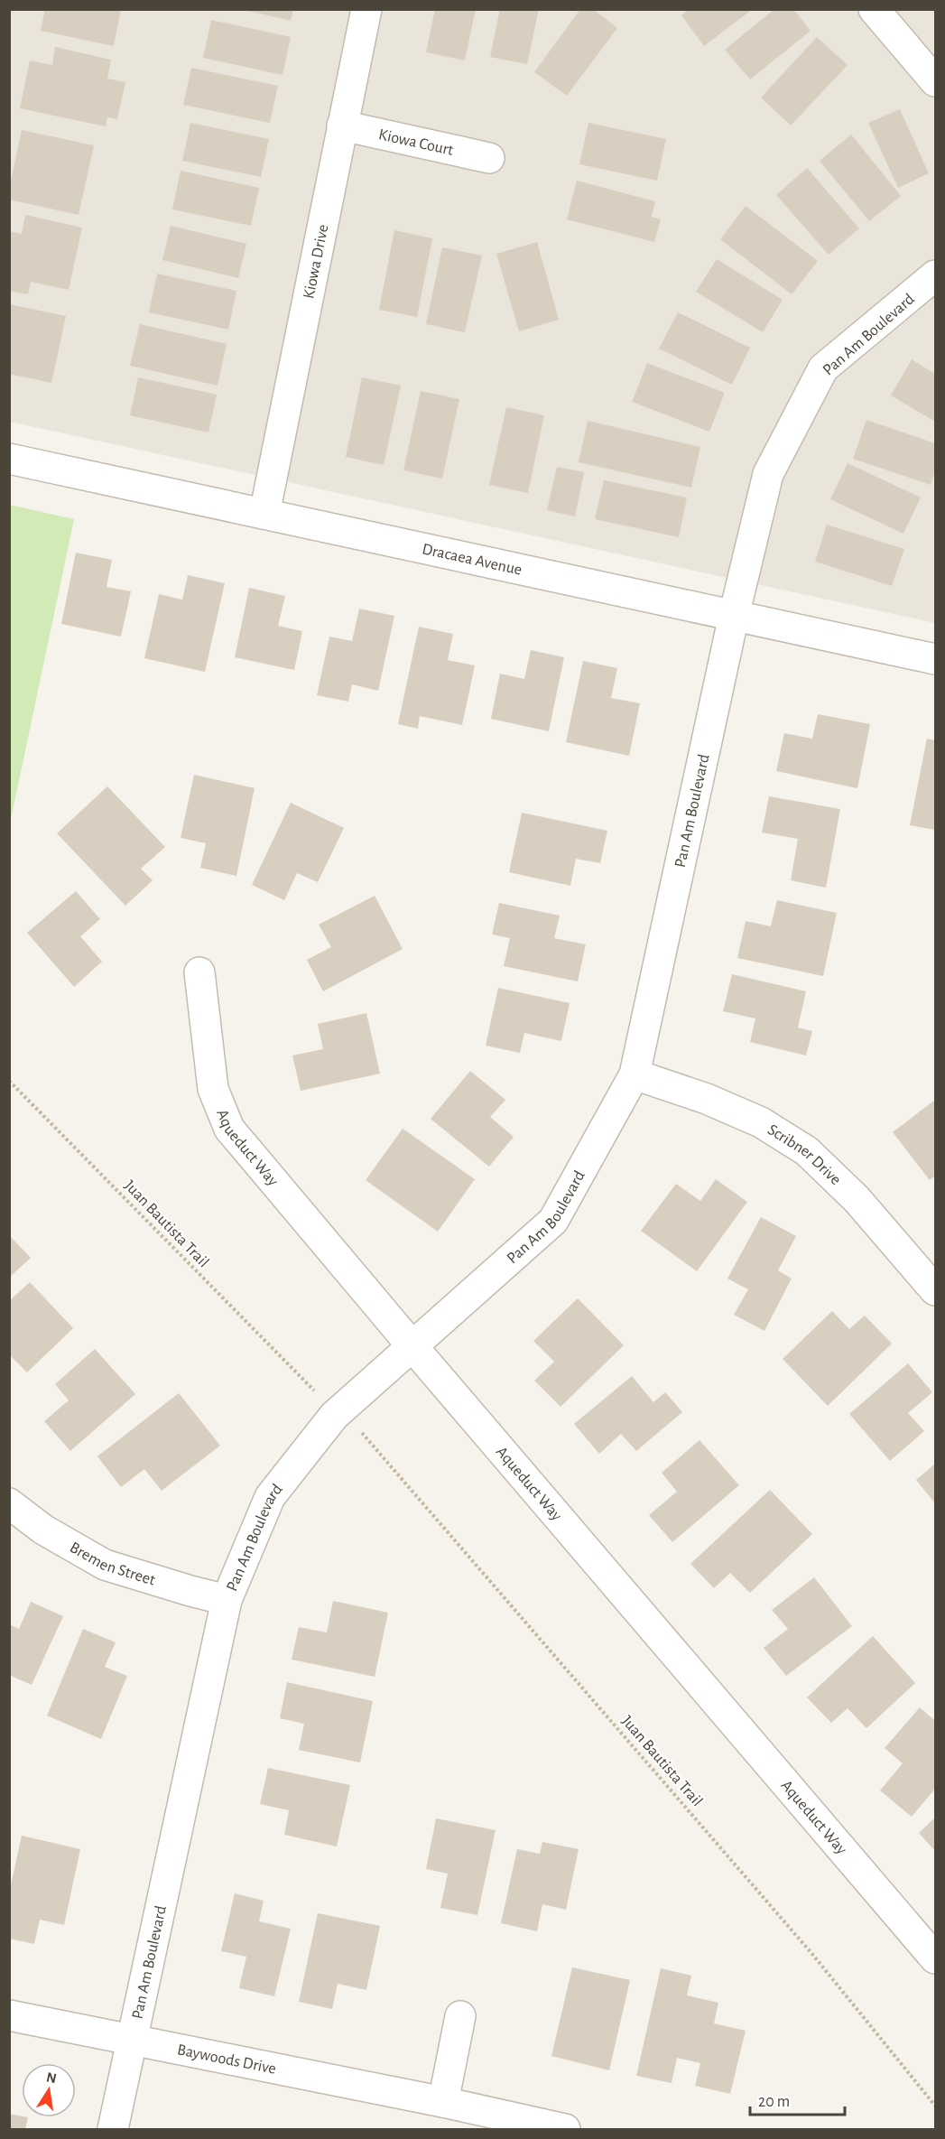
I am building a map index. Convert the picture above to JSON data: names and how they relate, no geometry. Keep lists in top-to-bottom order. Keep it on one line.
{"streets":{"street":["Kiowa Court","Kiowa Drive","Pan Am Boulevard","Dracaea Avenue","Aqueduct Way","Scribner Drive","Bremen Street","Baywoods Drive"],"path":["Juan Bautista Trail"]},"crossings":[["Kiowa Court","Kiowa Drive"],["Kiowa Drive","Dracaea Avenue"],["Pan Am Boulevard","Dracaea Avenue"],["Pan Am Boulevard","Aqueduct Way"],["Pan Am Boulevard","Scribner Drive"],["Pan Am Boulevard","Bremen Street"],["Pan Am Boulevard","Baywoods Drive"]],"scale_bar":"20 m","north":"top"}
